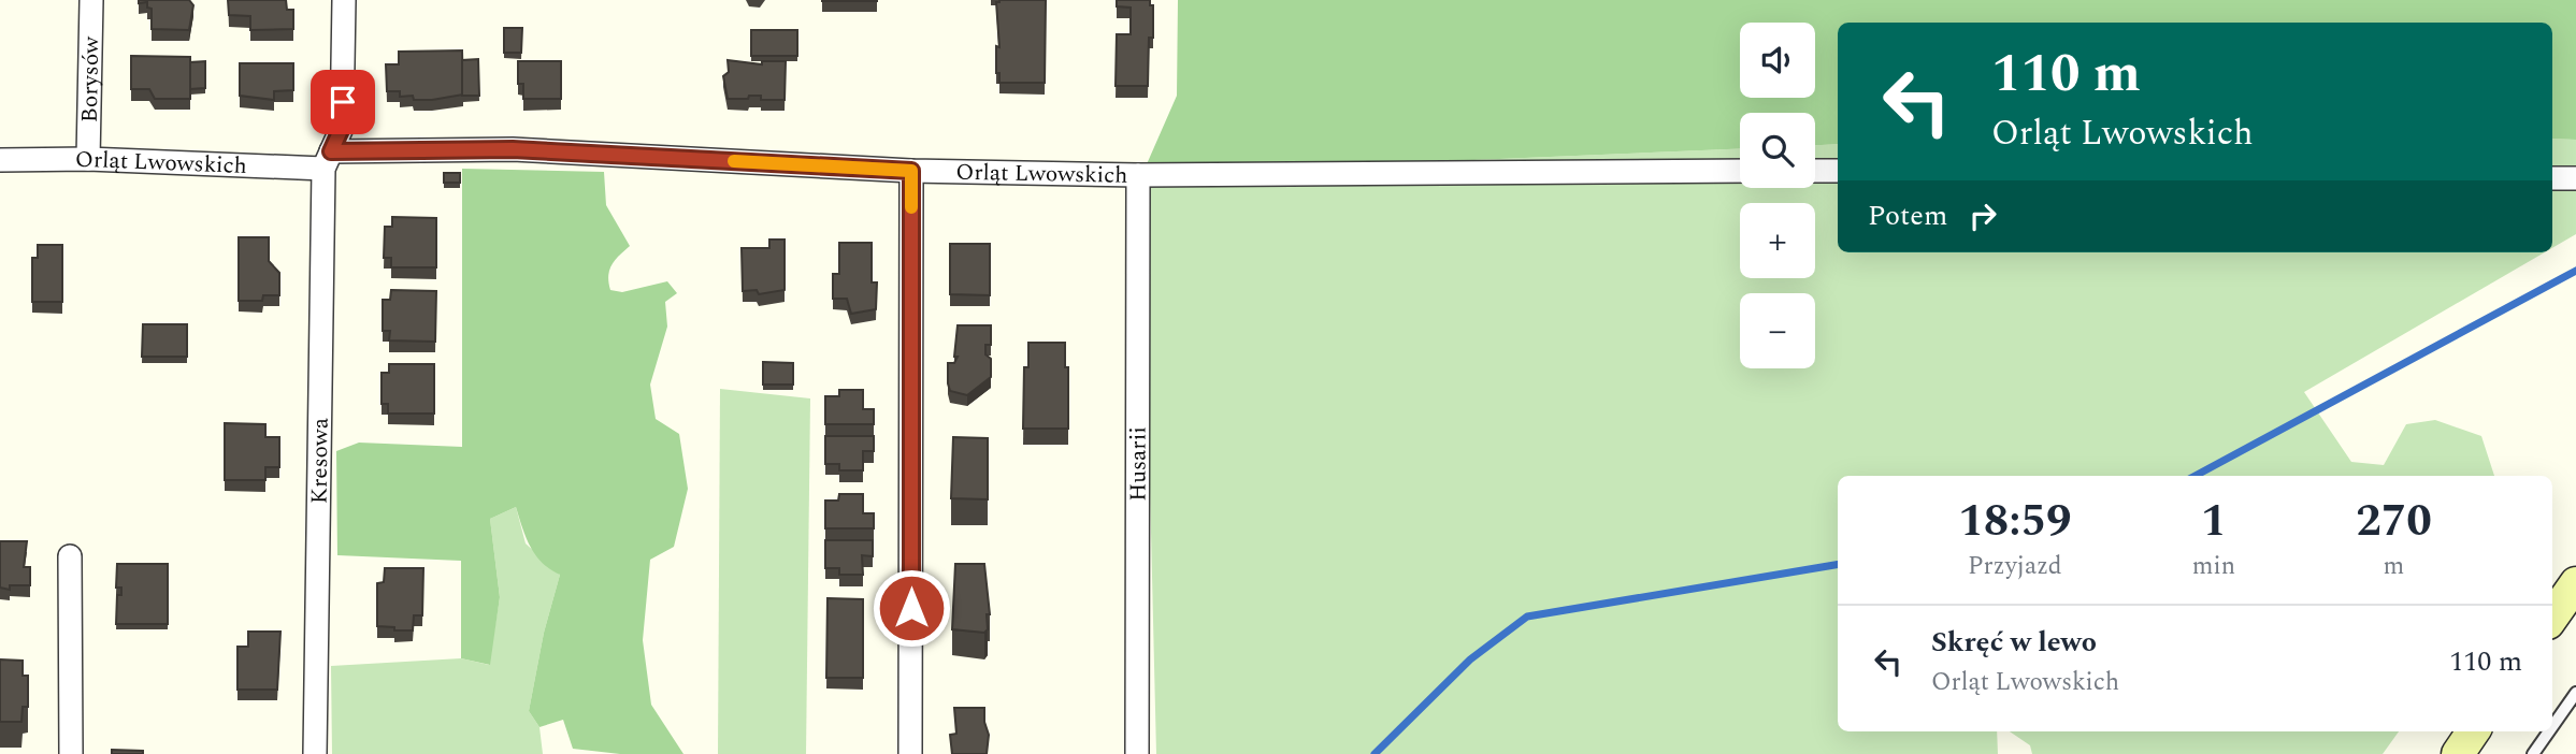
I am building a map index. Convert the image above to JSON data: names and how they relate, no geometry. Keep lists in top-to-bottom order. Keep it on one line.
{"streets":{"street":["Borysów","Orląt Lwowskich","Kresowa","Husarii"]},"crossings":[["Borysów","Orląt Lwowskich"],["Orląt Lwowskich","Kresowa"],["Orląt Lwowskich","Husarii"]],"page":{"map_buttons":["+","−"],"turn":["110 m","Orląt Lwowskich"],"then":"Potem","eta":["18:59","Przyjazd","1","min","270","m"],"list":[{"name":"Skręć w lewo","note":"Orląt Lwowskich","value":"110 m"}]}}
